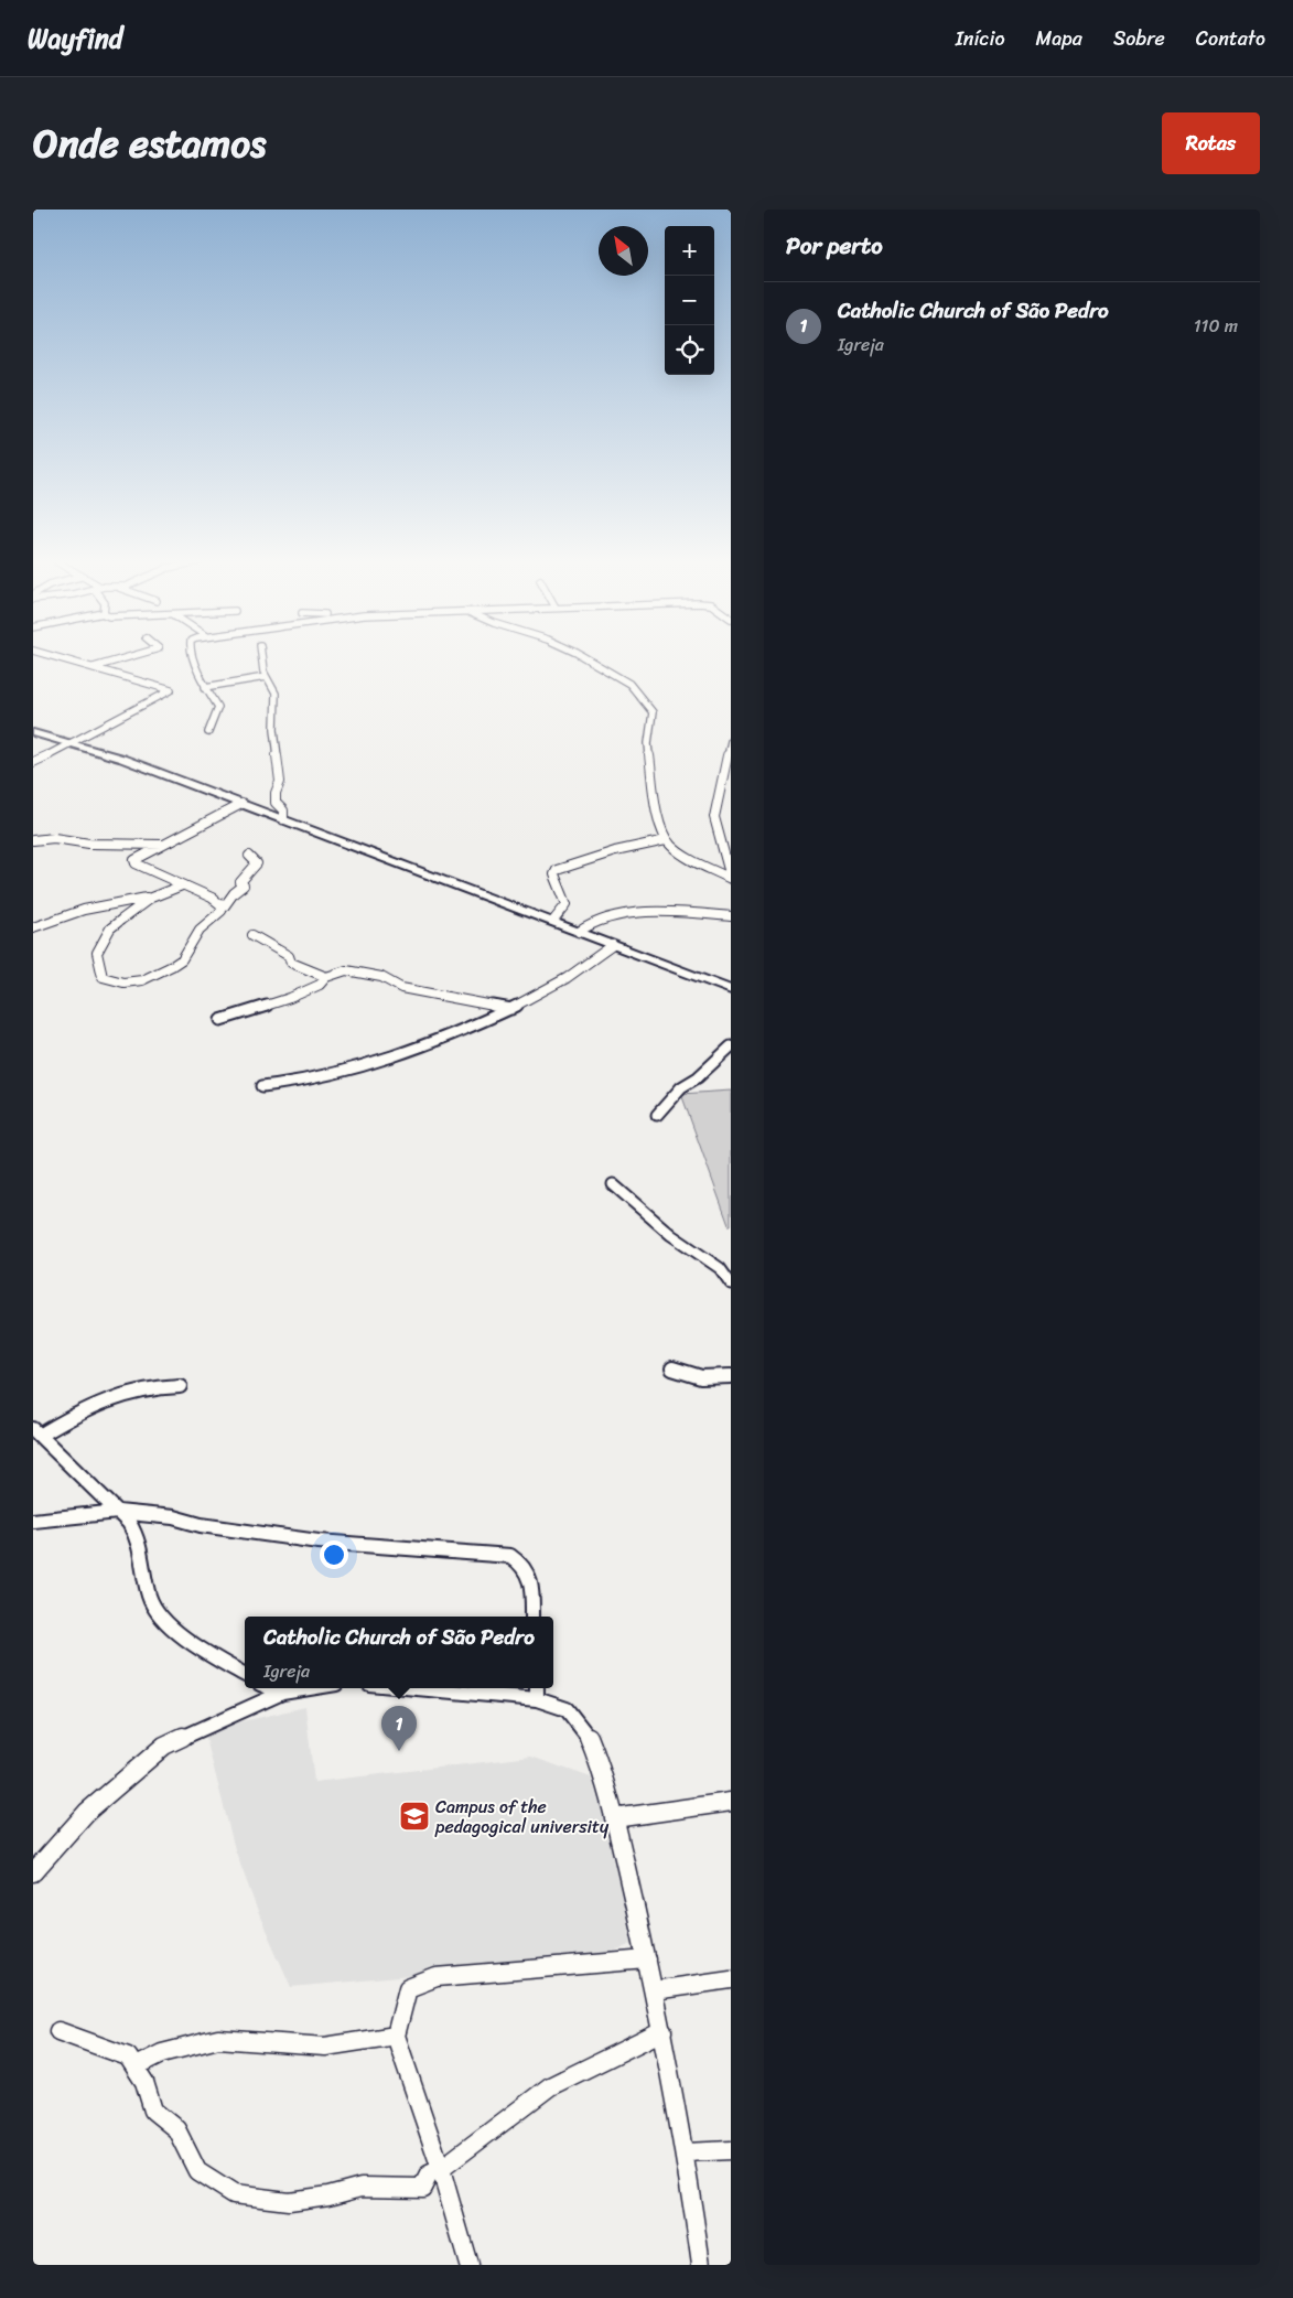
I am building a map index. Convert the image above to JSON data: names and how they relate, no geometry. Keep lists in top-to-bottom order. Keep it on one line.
{"places":{"school or university":["Campus of the pedagogical university"]},"north":"top left","page":{"header":"Wayfind","nav":["Início","Mapa","Sobre","Contato"],"title":"Onde estamos","buttons":"Rotas","heading":"Por perto","map_buttons":["+","−"],"list":[{"mark":"1","name":"Catholic Church of São Pedro","note":"Igreja","value":"110 m"}],"popup":["Catholic Church of São Pedro","Igreja"],"pins":"1"}}
